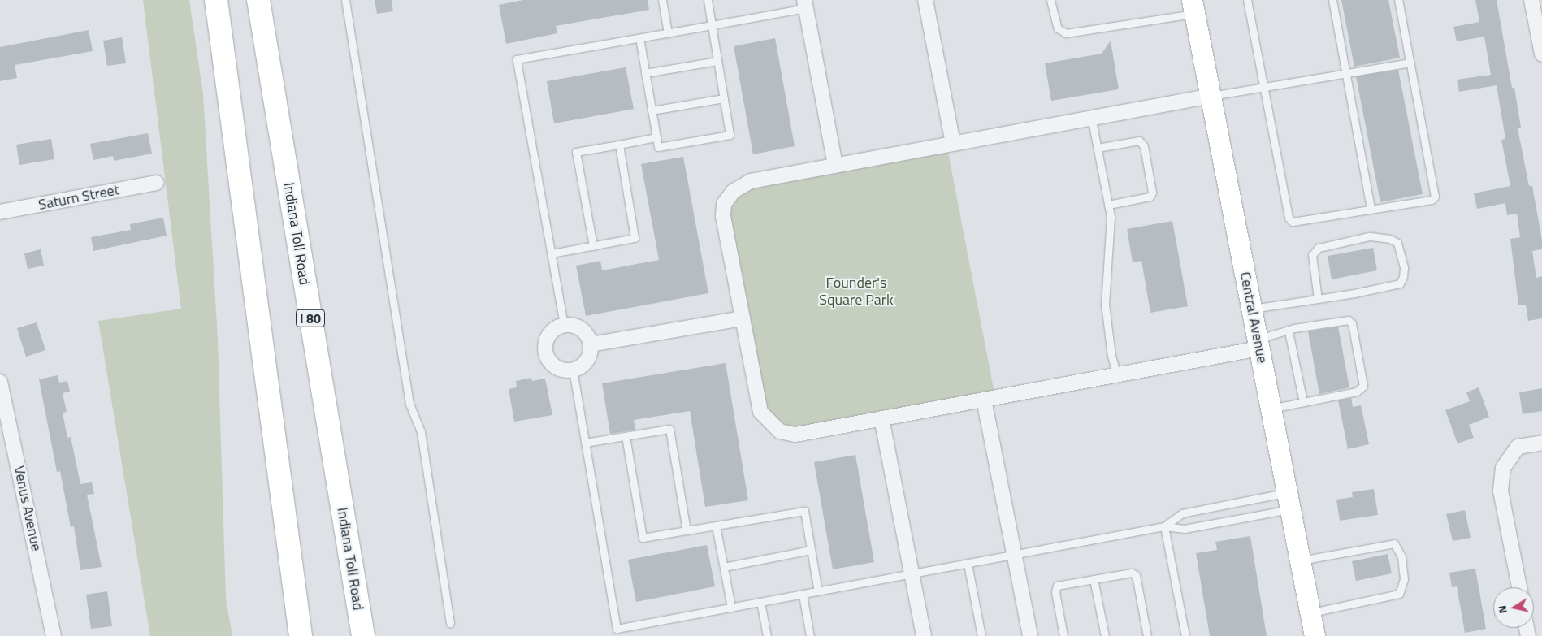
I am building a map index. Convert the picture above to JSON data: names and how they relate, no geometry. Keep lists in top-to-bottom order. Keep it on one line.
{"streets":{"highway":["Indiana Toll Road","I 80"],"main road":["Central Avenue"],"street":["Saturn Street","Venus Avenue"]},"parks":["Founder's Square Park"],"north":"left"}
